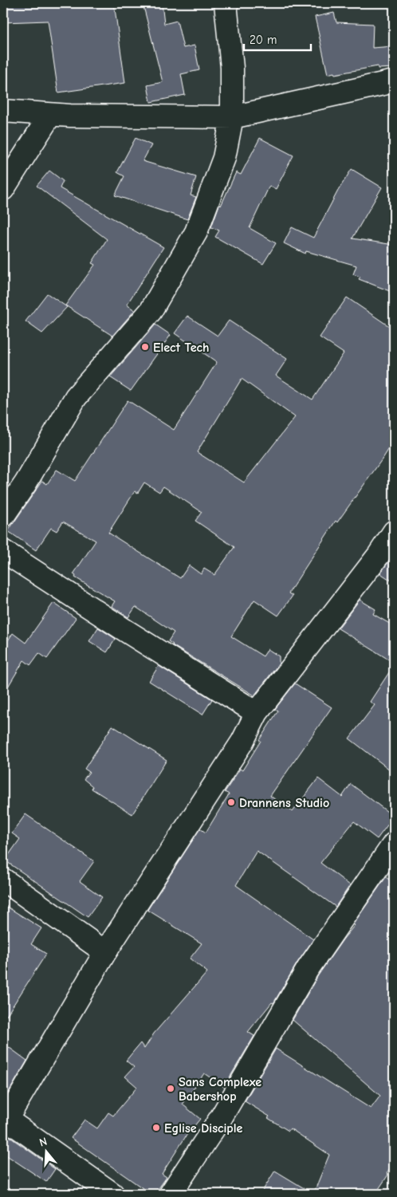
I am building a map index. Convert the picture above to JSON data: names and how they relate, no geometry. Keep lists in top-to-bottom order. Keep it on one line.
{"places":["Elect Tech","Drannens Studio","Sans Complexe Babershop","Eglise Disciple"],"scale_bar":"20 m","north":"top"}
